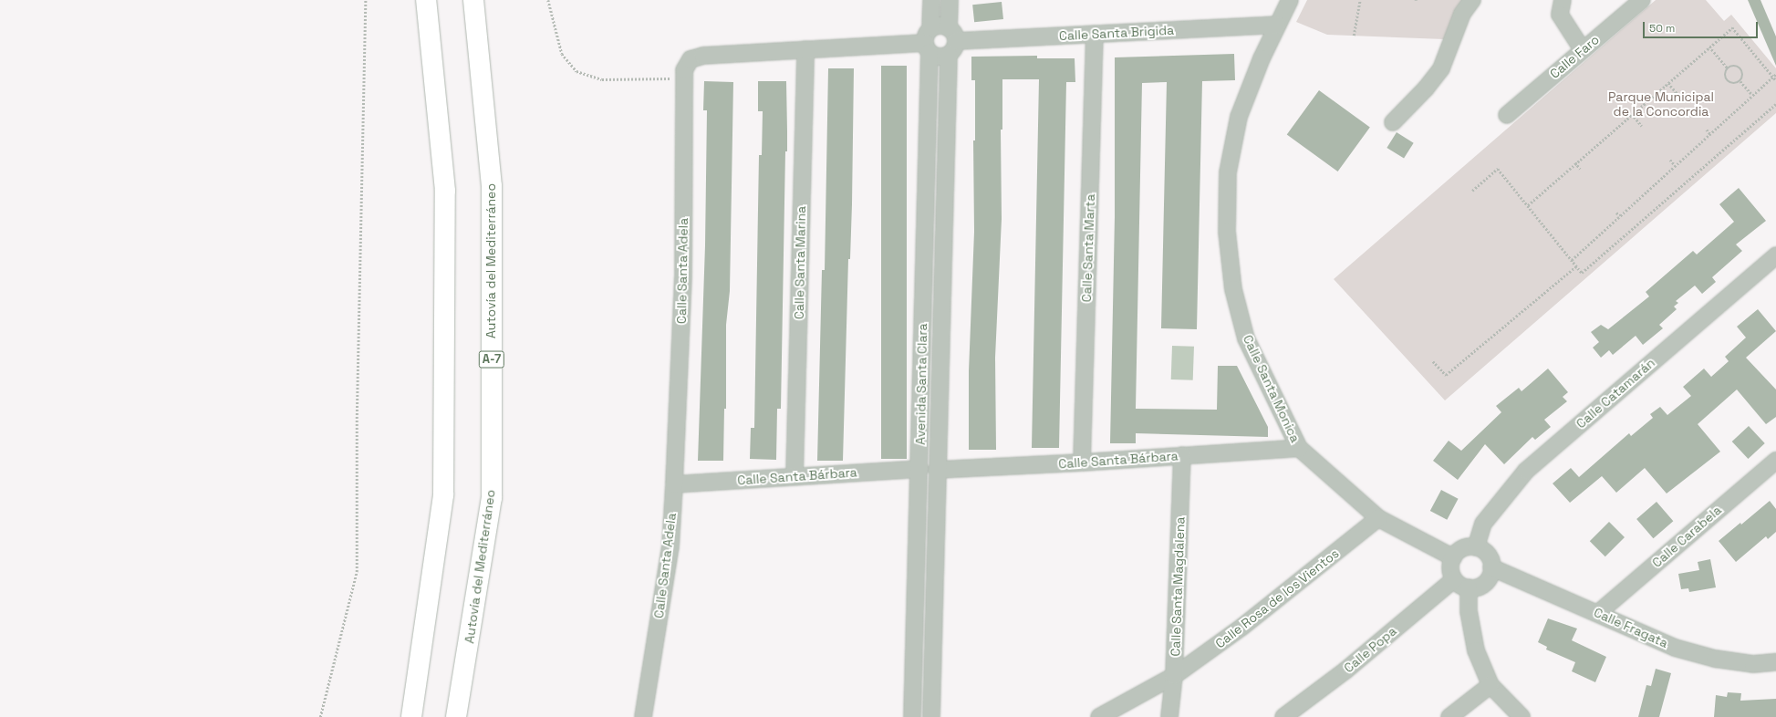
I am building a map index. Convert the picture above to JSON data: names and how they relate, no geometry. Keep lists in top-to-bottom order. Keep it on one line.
{"streets":{"highway":["Autovía del Mediterráneo","A-7"],"street":["Calle Santa Brigida","Calle Faro","Calle Santa Marta","Calle Santa Marina","Calle Santa Adela","Avenida Santa Clara","Calle Santa Monica","Calle Catamarán","Calle Santa Bárbara","Calle Carabela","Calle Santa Magdalena","Calle Rosa de los Vientos","Calle Fragata","Calle Popa"]},"crossings":[["Calle Santa Brigida","Calle Santa Marta"],["Calle Santa Brigida","Avenida Santa Clara"],["Calle Santa Brigida","Calle Santa Monica"],["Calle Santa Marta","Calle Santa Bárbara"],["Calle Santa Marina","Calle Santa Adela"],["Calle Santa Marina","Calle Santa Bárbara"],["Calle Santa Adela","Avenida Santa Clara"],["Calle Santa Adela","Calle Santa Bárbara"],["Avenida Santa Clara","Calle Santa Bárbara"],["Calle Santa Monica","Calle Catamarán"],["Calle Santa Monica","Calle Santa Bárbara"],["Calle Santa Monica","Calle Rosa de los Vientos"],["Calle Santa Monica","Calle Fragata"],["Calle Santa Monica","Calle Popa"],["Calle Catamarán","Calle Fragata"],["Calle Catamarán","Calle Popa"],["Calle Santa Bárbara","Calle Santa Magdalena"],["Calle Carabela","Calle Fragata"],["Calle Santa Magdalena","Calle Rosa de los Vientos"],["Calle Fragata","Calle Popa"]],"parks":["Parque Municipal de la Concordia"],"scale_bar":"50 m"}
